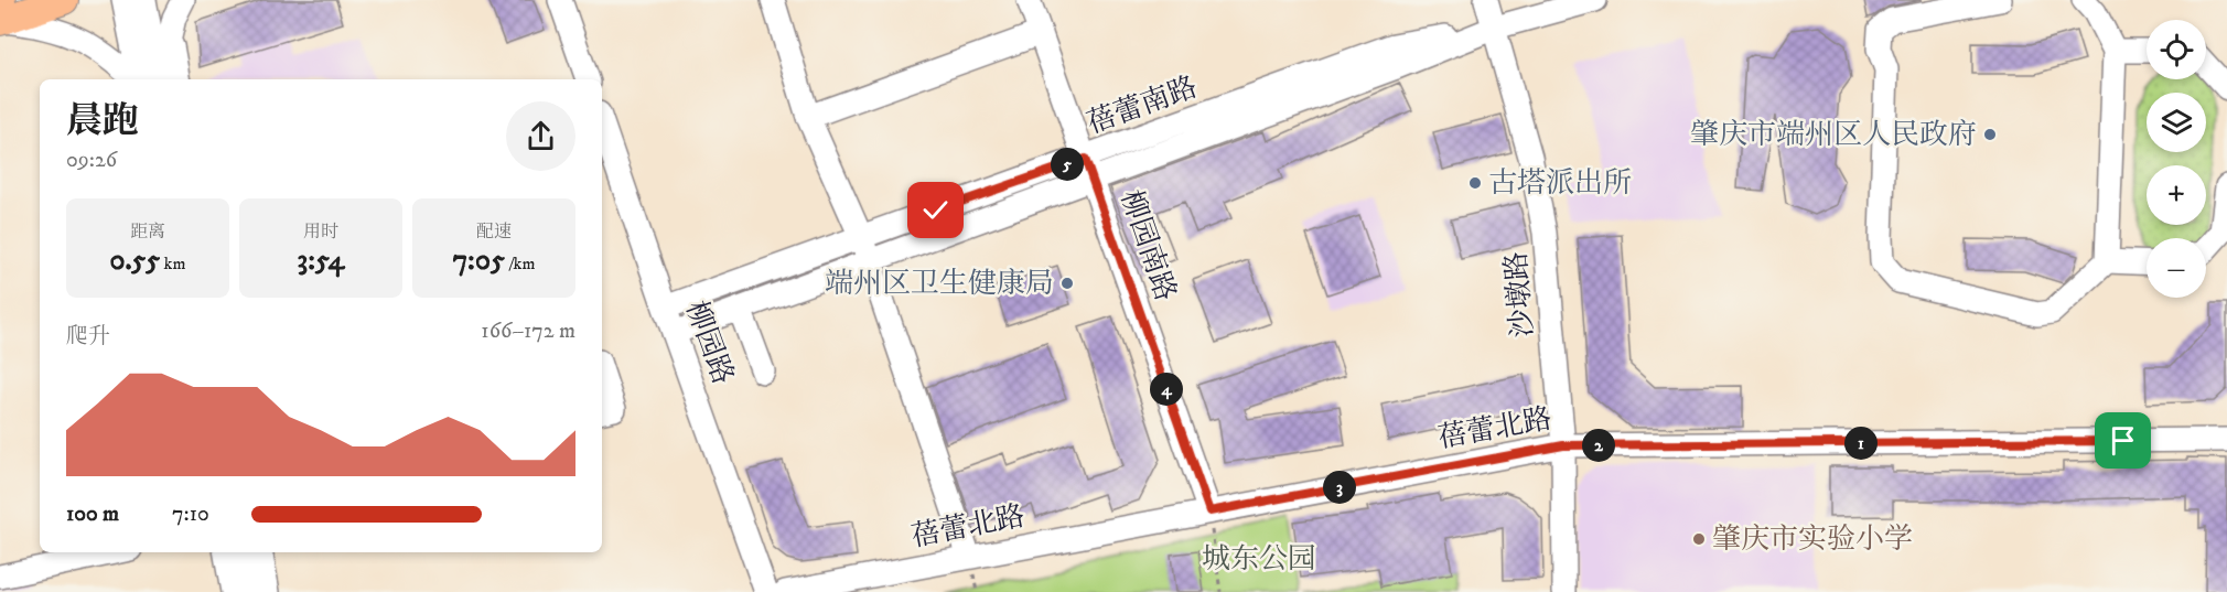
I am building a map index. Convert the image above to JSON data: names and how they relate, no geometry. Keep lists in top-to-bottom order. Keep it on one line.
{"streets":{"street":["蓓蕾南路","柳园南路","沙墩路","柳园路","蓓蕾北路"]},"crossings":[["蓓蕾南路","柳园南路"],["蓓蕾南路","沙墩路"],["蓓蕾南路","柳园路"],["柳园南路","蓓蕾北路"],["沙墩路","蓓蕾北路"]],"parks":["城东公园"],"places":["肇庆市端州区人民政府","古塔派出所","端州区卫生健康局","肇庆市实验小学"],"page":{"map_buttons":["+","−"],"heading":["晨跑","09:26"],"pins":["5","4","1","2","3"],"stats":[["距离","0.55 km"],["用时","3:54"],["配速","7:05 /km"]],"chart":["爬升","166–172 m"],"list":[{"name":"100 m","note":"7:10"}]}}
